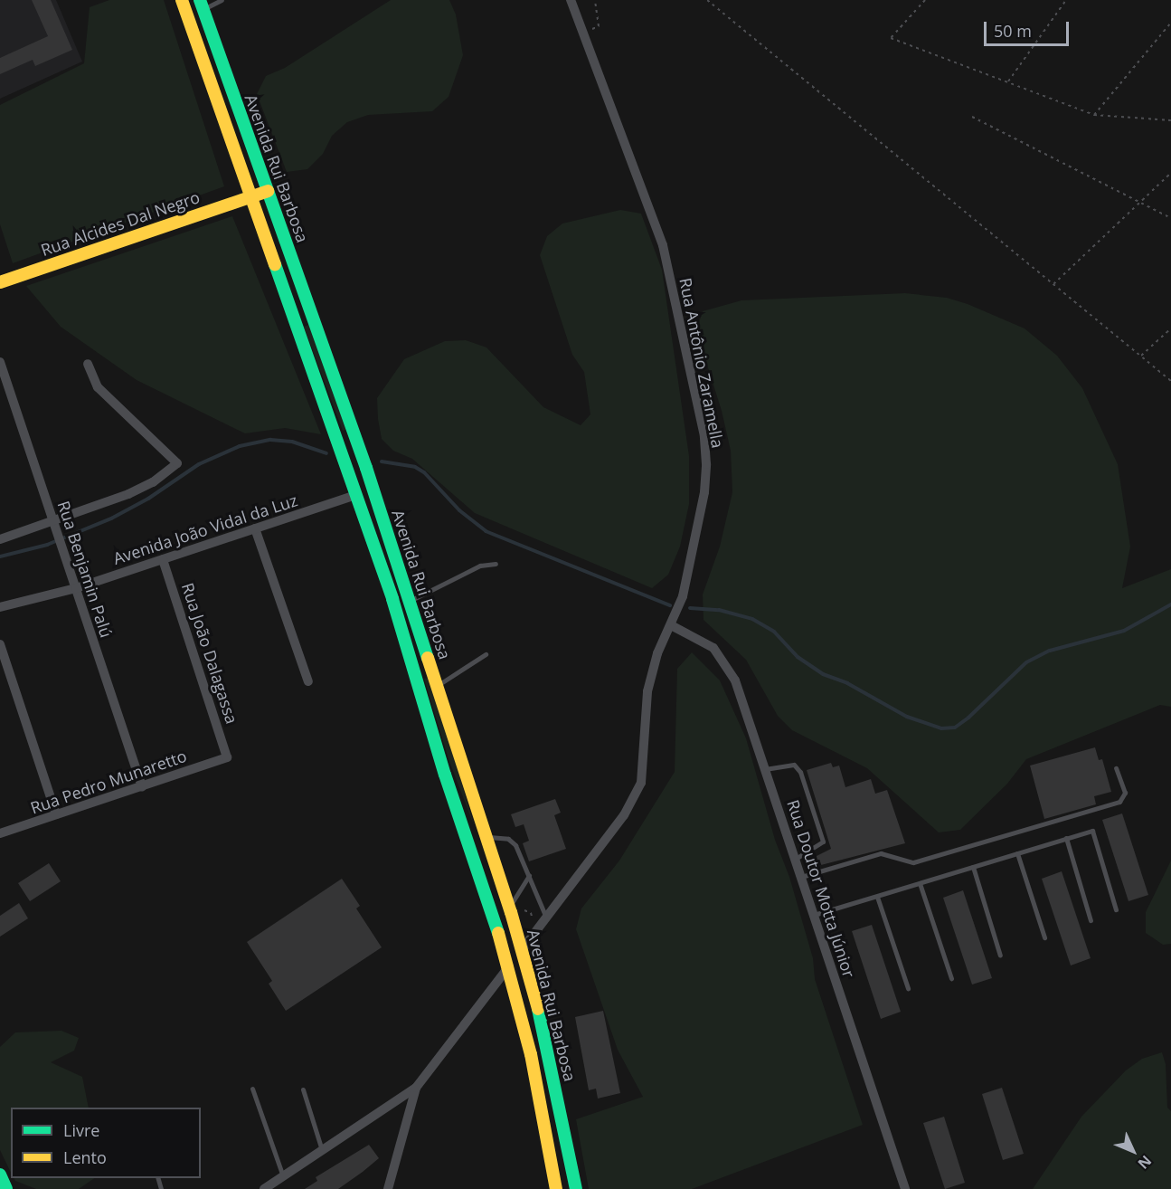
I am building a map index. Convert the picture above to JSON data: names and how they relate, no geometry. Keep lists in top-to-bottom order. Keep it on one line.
{"streets":{"main road":["Avenida Rui Barbosa","Rua Alcides Dal Negro"],"street":["Rua Antônio Zaramella","Avenida João Vidal da Luz","Rua Benjamin Palú","Rua João Dalagassa","Rua Pedro Munaretto","Rua Doutor Motta Júnior"]},"crossings":[["Avenida Rui Barbosa","Rua Alcides Dal Negro"],["Avenida Rui Barbosa","Rua Antônio Zaramella"],["Avenida Rui Barbosa","Avenida João Vidal da Luz"],["Rua Antônio Zaramella","Rua Doutor Motta Júnior"],["Avenida João Vidal da Luz","Rua Benjamin Palú"],["Avenida João Vidal da Luz","Rua João Dalagassa"],["Rua Benjamin Palú","Rua Pedro Munaretto"],["Rua João Dalagassa","Rua Pedro Munaretto"]],"legend":["Livre","Lento"],"scale_bar":"50 m","north":"bottom right"}
